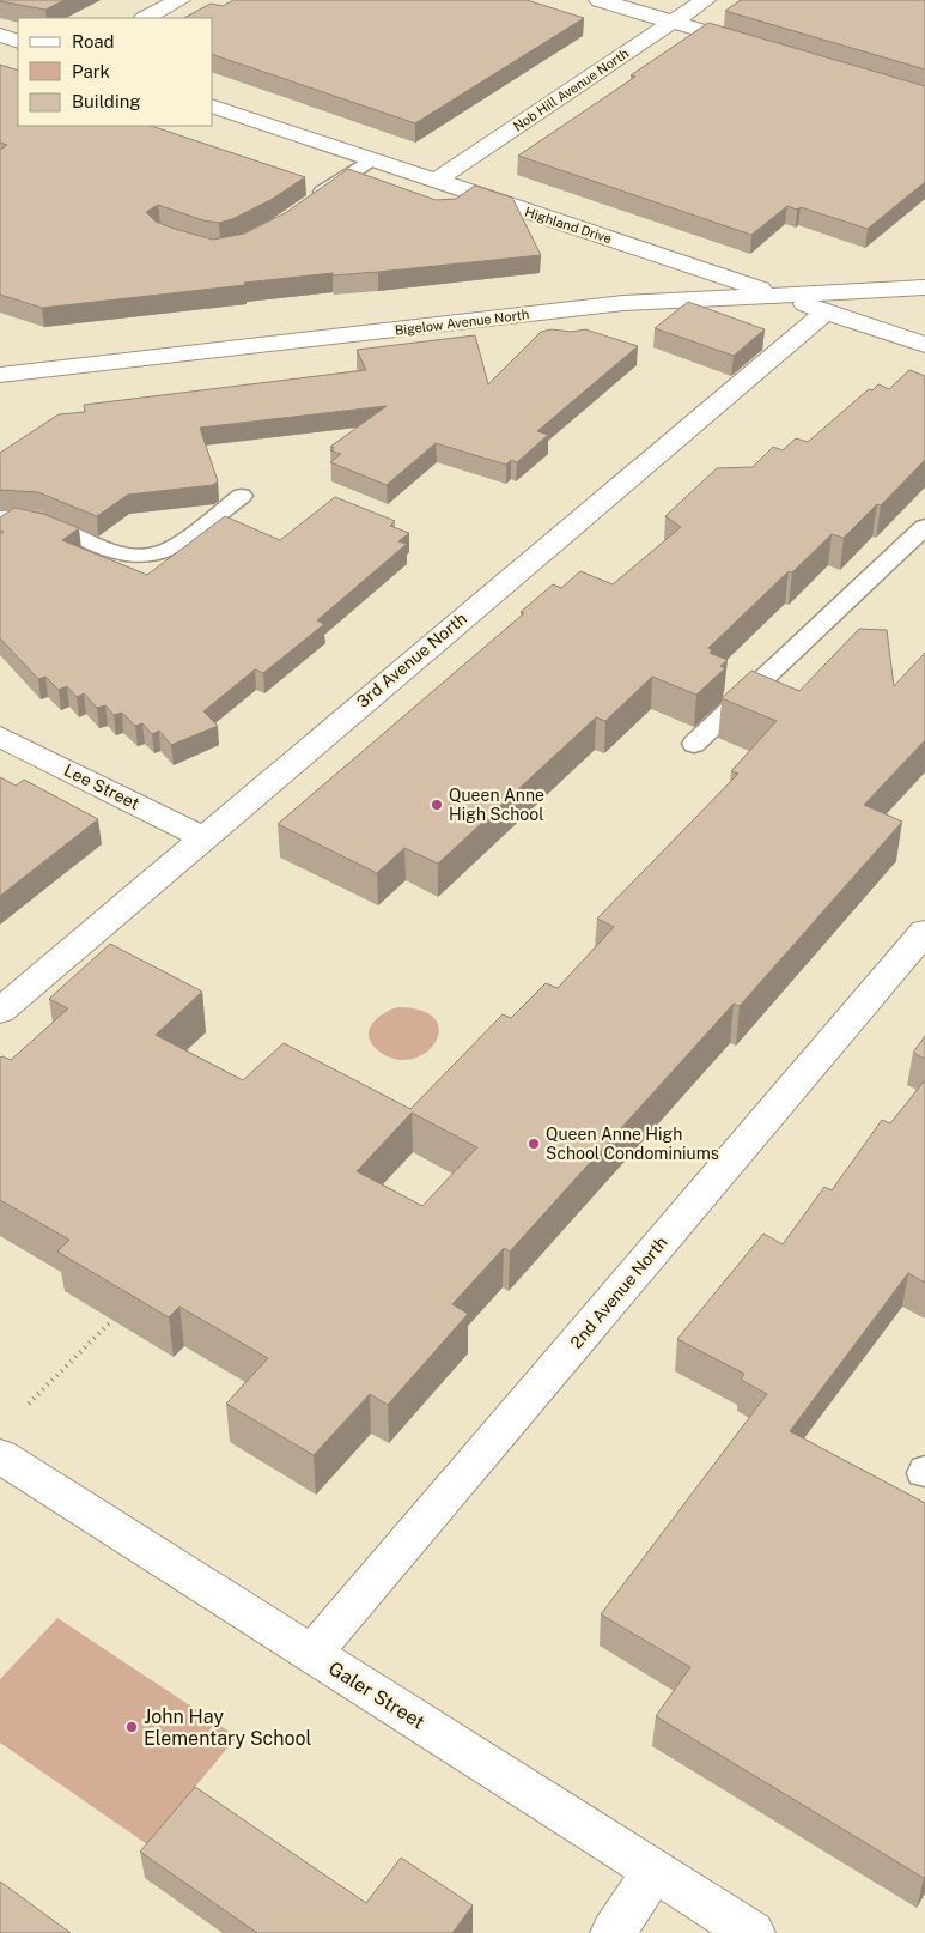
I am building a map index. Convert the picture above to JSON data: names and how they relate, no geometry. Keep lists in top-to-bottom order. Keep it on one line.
{"streets":{"street":["Nob Hill Avenue North","Highland Drive","Bigelow Avenue North","3rd Avenue North","Lee Street","2nd Avenue North","Galer Street"]},"crossings":[["Nob Hill Avenue North","Highland Drive"],["Highland Drive","Bigelow Avenue North"],["Highland Drive","3rd Avenue North"],["3rd Avenue North","Lee Street"],["2nd Avenue North","Galer Street"]],"places":["Queen Anne High School","Queen Anne High School Condominiums","John Hay Elementary School"],"legend":["Road","Park","Building"]}
